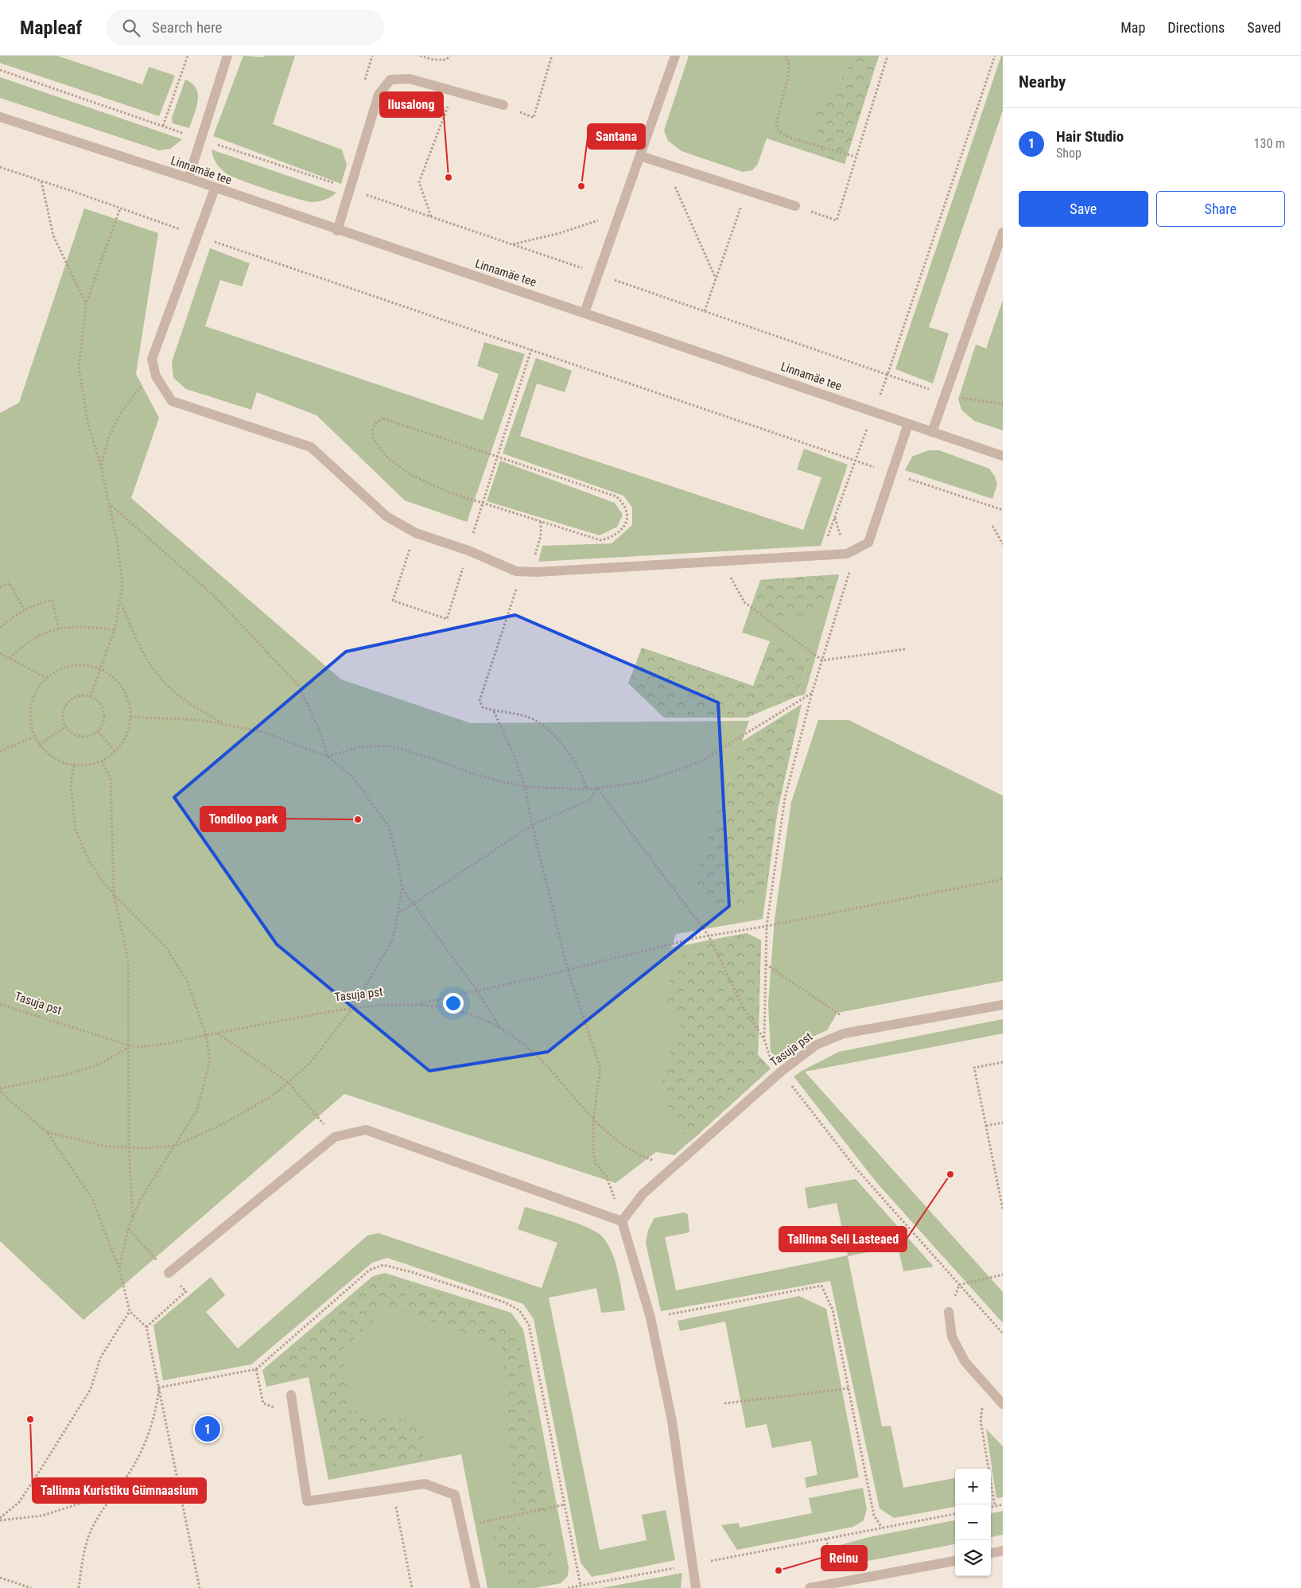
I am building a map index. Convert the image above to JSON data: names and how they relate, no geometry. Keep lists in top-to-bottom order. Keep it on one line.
{"streets":{"street":["Linnamäe tee","Tasuja pst"]},"places":["Ilusalong","Santana","Tondiloo park","Tallinna Seli Lasteaed","Tallinna Kuristiku Gümnaasium","Reinu"],"page":{"header":"Mapleaf","search":"Search here","nav":["Map","Directions","Saved"],"heading":"Nearby","list":[{"mark":"1","name":"Hair Studio","note":"Shop","value":"130 m"}],"buttons":["Save","Share"],"pins":"1","map_buttons":["+","−"]}}
